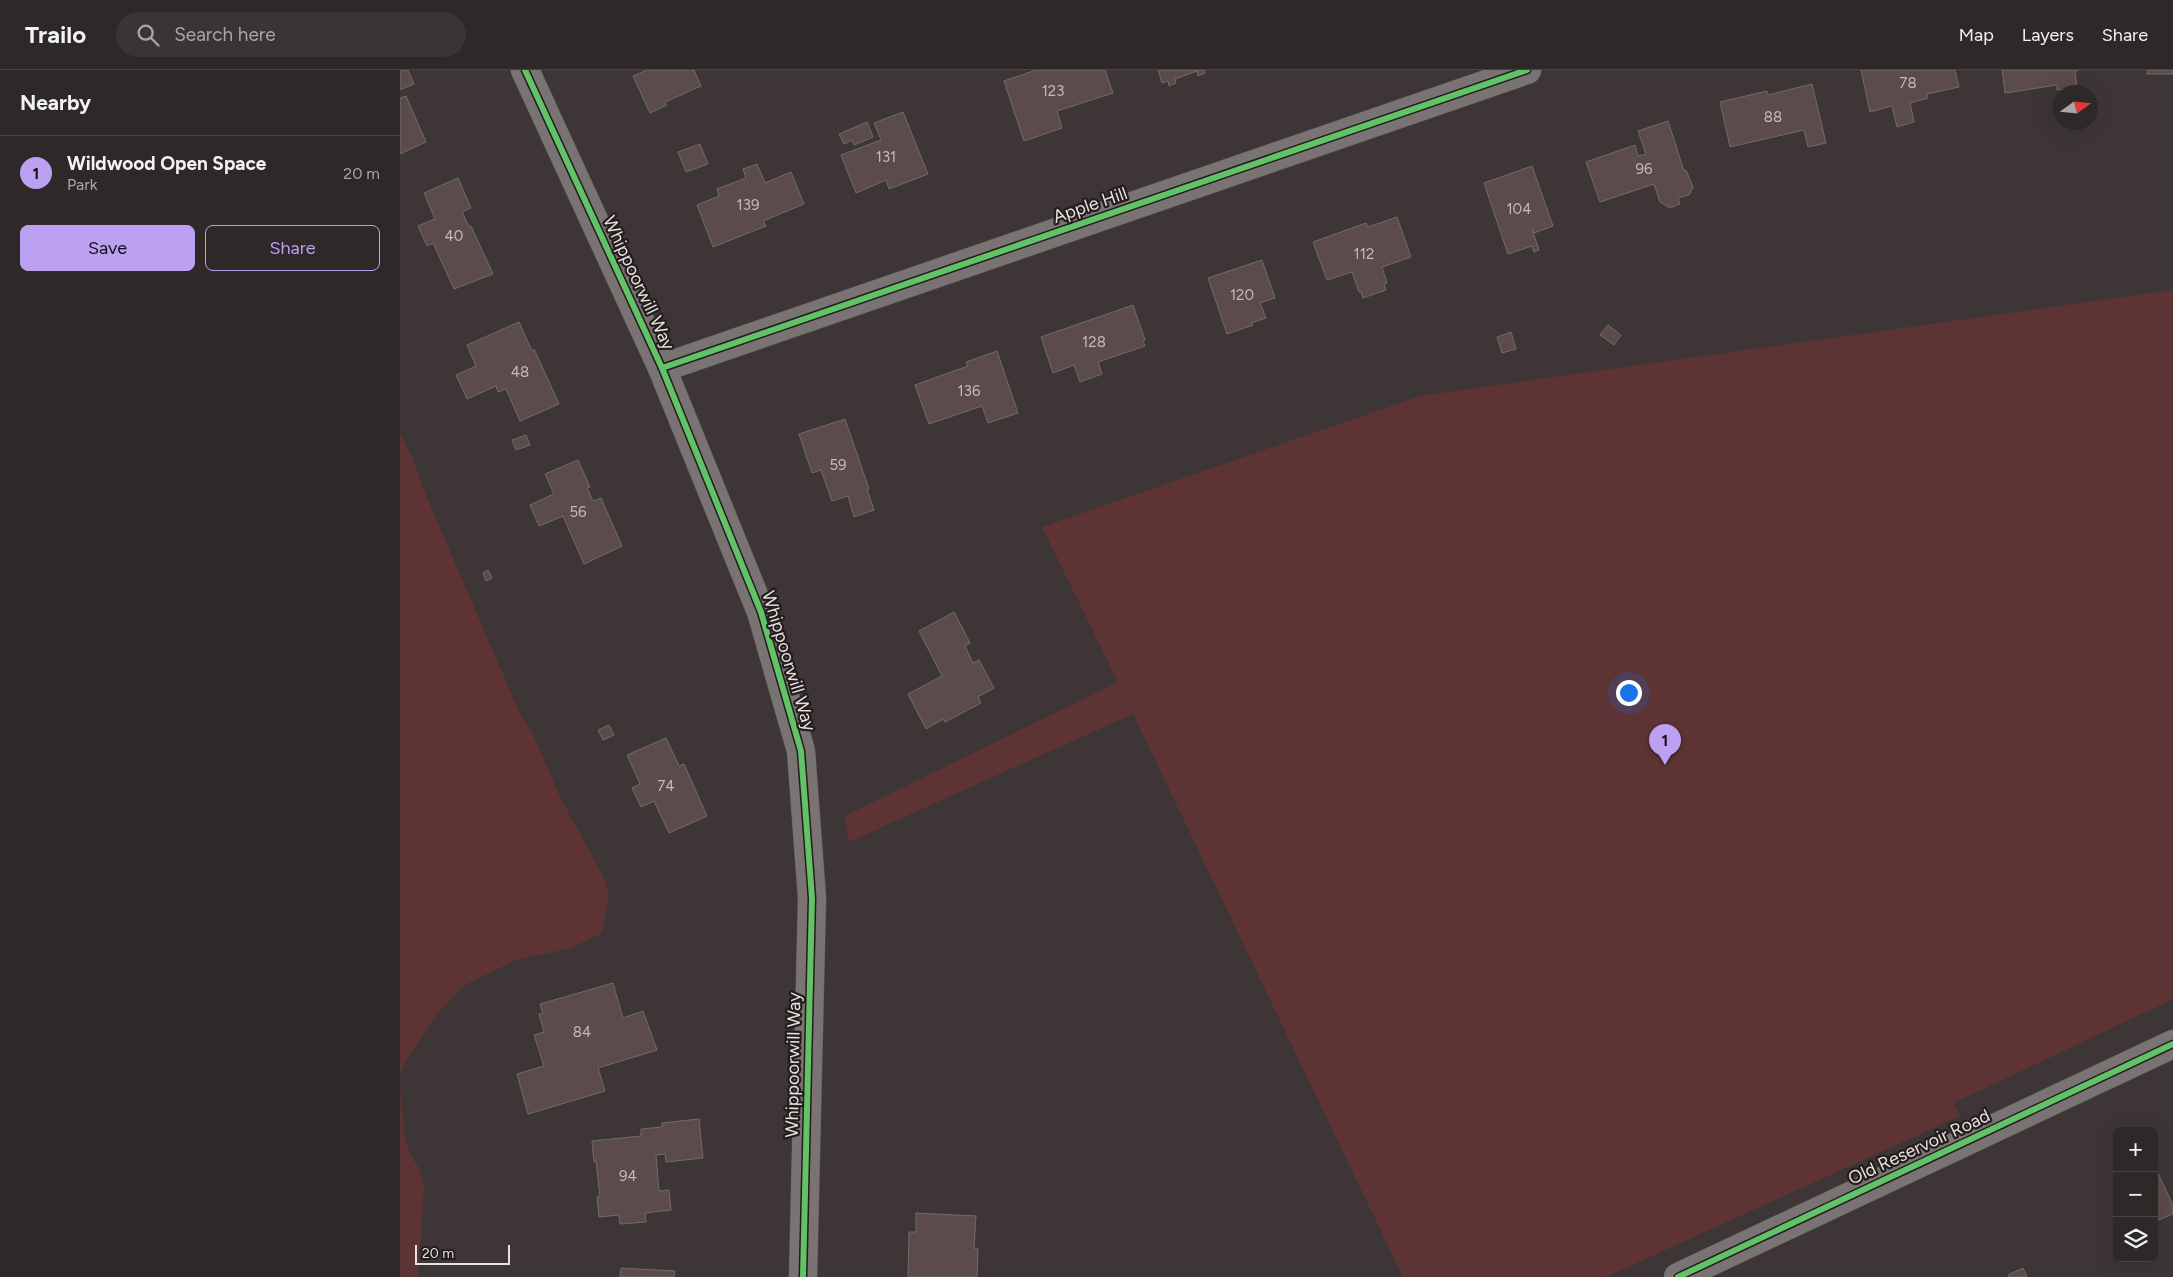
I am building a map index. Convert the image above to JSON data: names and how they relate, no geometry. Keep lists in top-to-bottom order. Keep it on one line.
{"streets":{"street":["Apple Hill","Whippoorwill Way","Old Reservoir Road"]},"crossings":[["Apple Hill","Whippoorwill Way"]],"house_numbers":["78","123","88","131","96","139","104","40","112","120","128","48","136","59","56","74","84","94"],"scale_bar":"20 m","north":"right","page":{"header":"Trailo","search":"Search here","nav":["Map","Layers","Share"],"heading":"Nearby","list":[{"mark":"1","name":"Wildwood Open Space","note":"Park","value":"20 m"}],"buttons":["Save","Share"],"pins":"1","map_buttons":["+","−"],"scale":"20 m"}}
